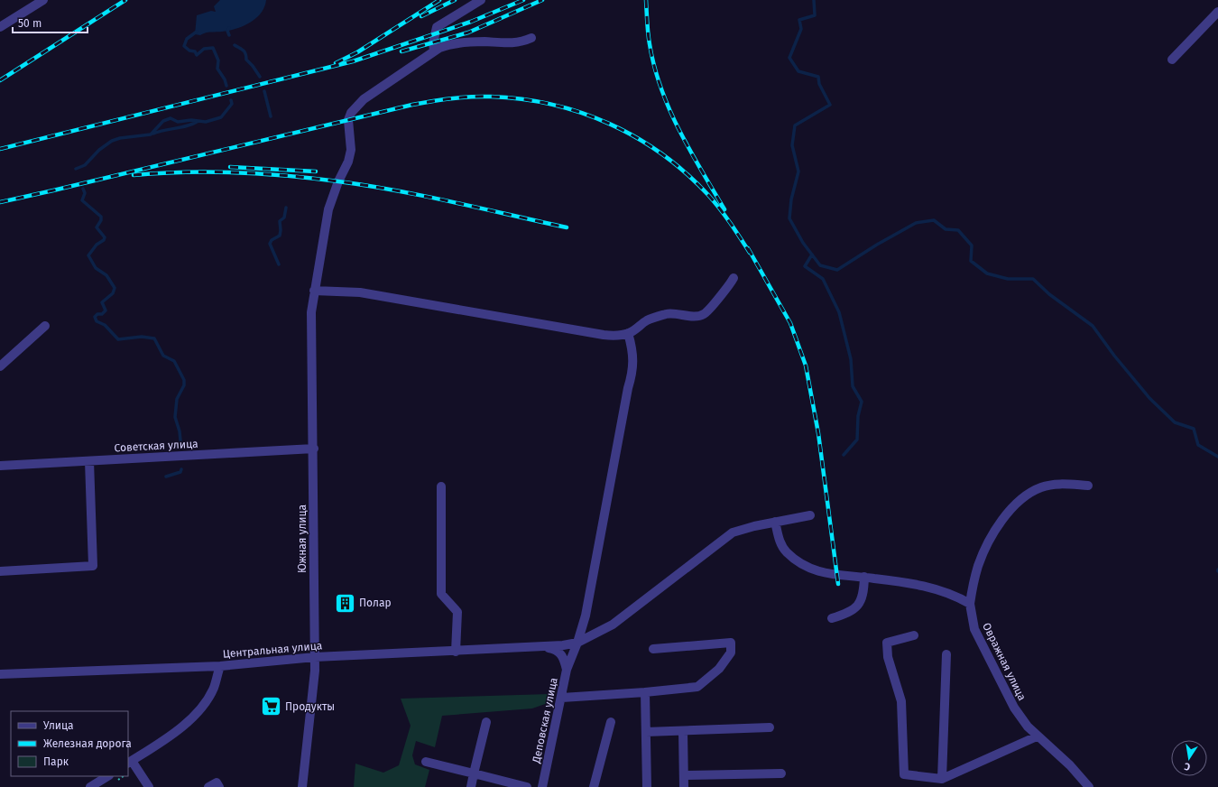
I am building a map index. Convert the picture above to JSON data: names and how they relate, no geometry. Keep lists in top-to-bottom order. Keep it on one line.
{"streets":{"street":["Советская улица","Южная улица","Центральная улица","Овражная улица","Деповская улица"]},"crossings":[["Советская улица","Южная улица"],["Южная улица","Центральная улица"],["Центральная улица","Деповская улица"]],"places":{"building":["Полар"],"supermarket":["Продукты"]},"legend":["Улица","Железная дорога","Парк"],"scale_bar":"50 m","north":"bottom"}
